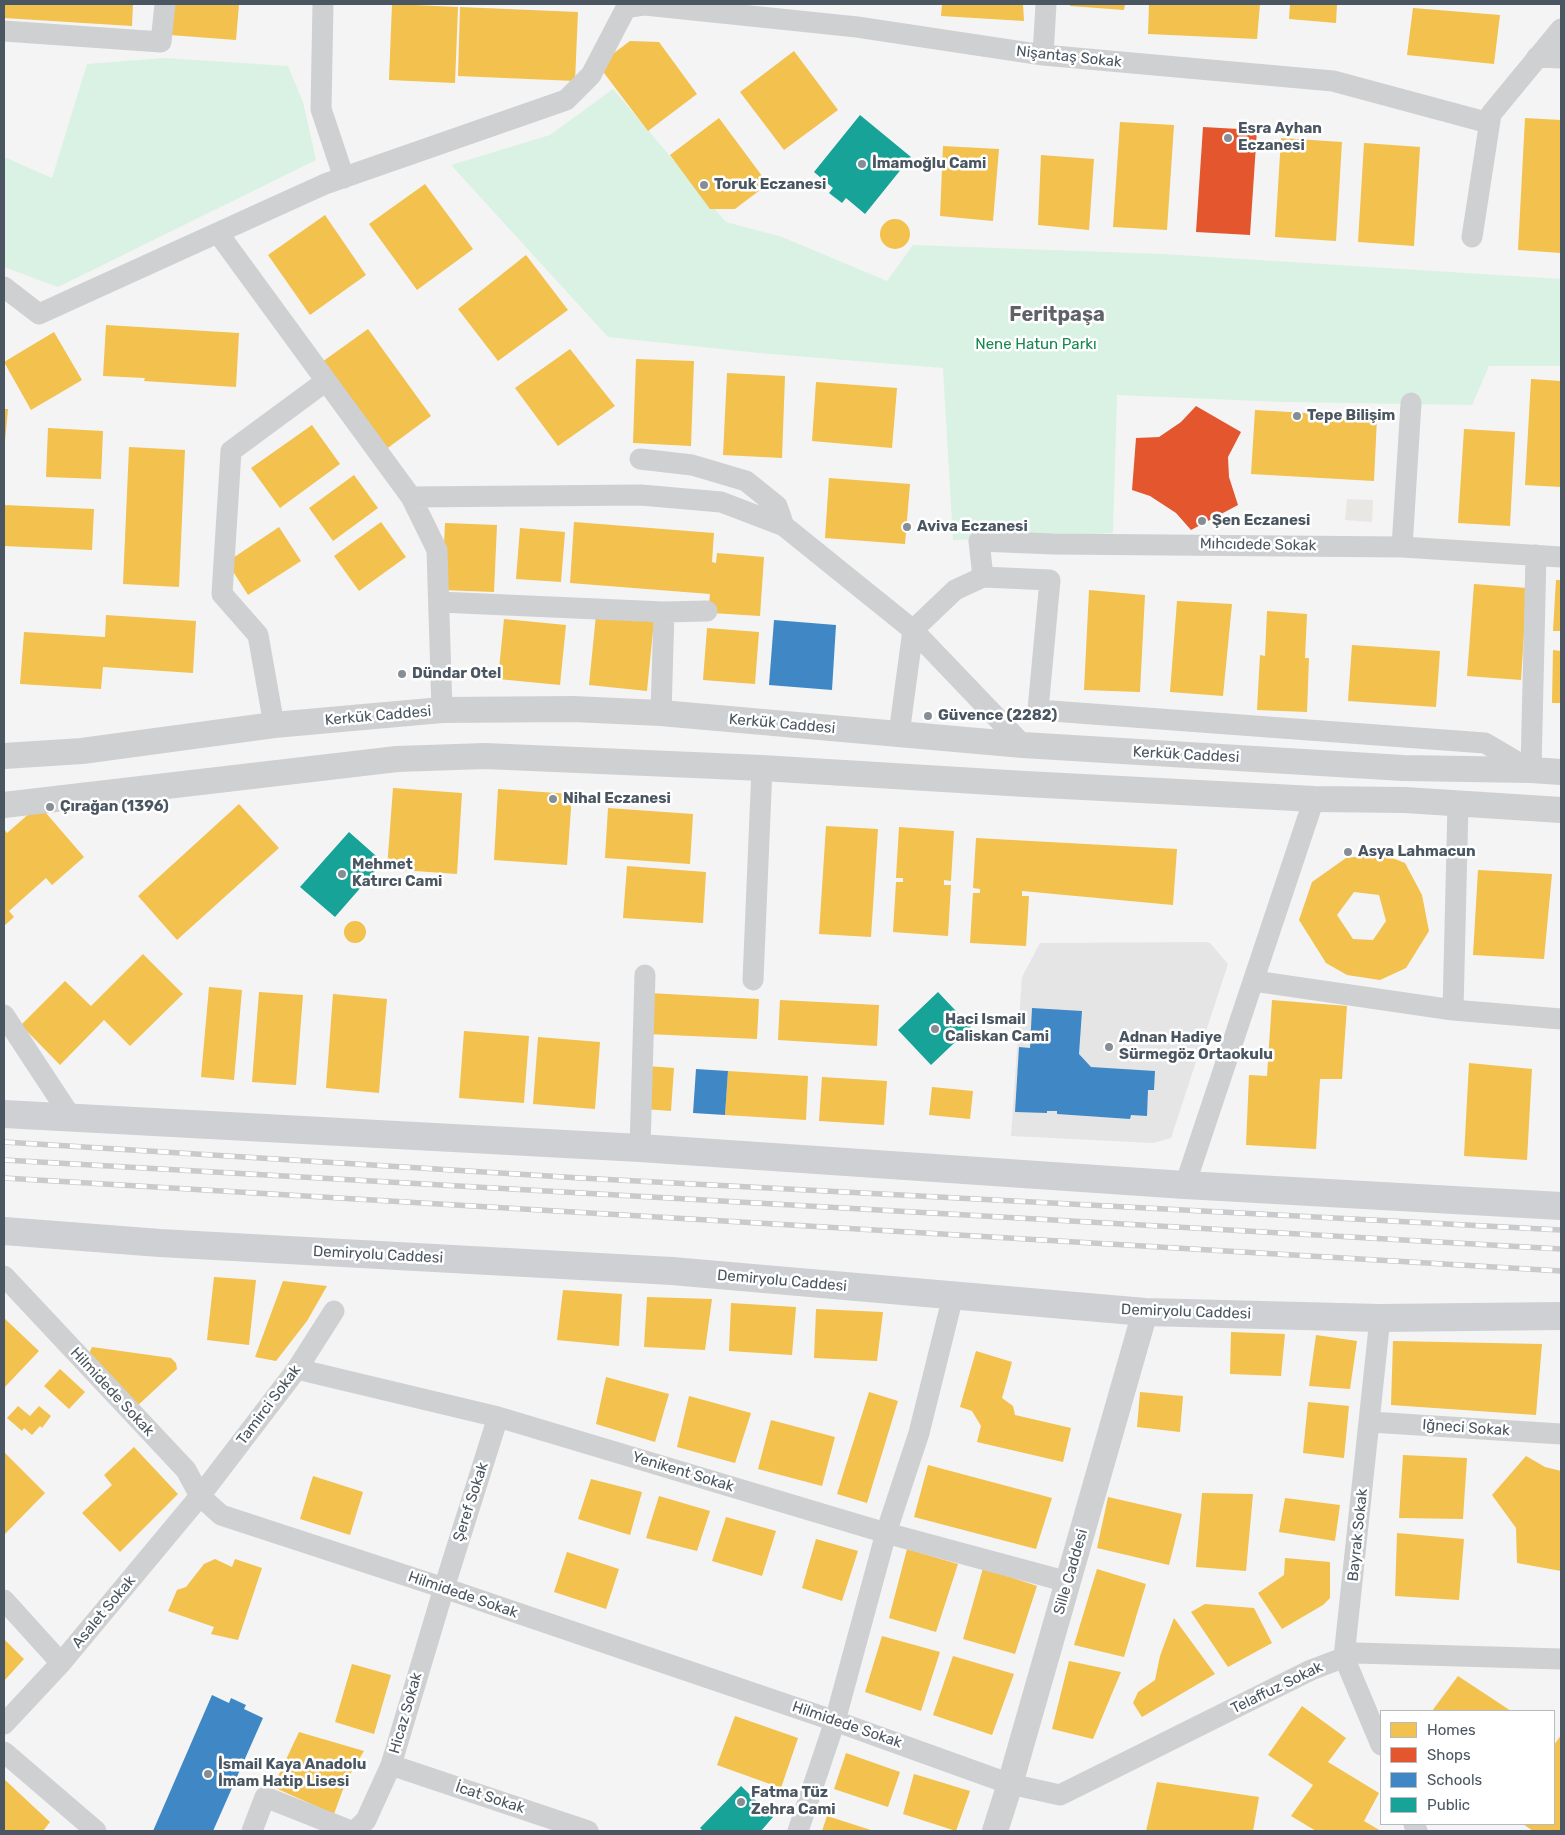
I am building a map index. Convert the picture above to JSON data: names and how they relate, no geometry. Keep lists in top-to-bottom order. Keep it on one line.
{"streets":{"main road":["Demiryolu Caddesi"],"street":["Nişantaş Sokak","Mıhcıdede Sokak","Kerkük Caddesi","Hilmidede Sokak","Tamirci Sokak","Iğneci Sokak","Yenikent Sokak","Şeref Sokak","Bayrak Sokak","Sille Caddesi","Asalet Sokak","Telaffuz Sokak","Hicaz Sokak","İcat Sokak"]},"crossings":[["Demiryolu Caddesi","Bayrak Sokak"],["Demiryolu Caddesi","Sille Caddesi"],["Hilmidede Sokak","Tamirci Sokak"],["Hilmidede Sokak","Şeref Sokak"],["Hilmidede Sokak","Sille Caddesi"],["Hilmidede Sokak","Asalet Sokak"],["Hilmidede Sokak","Telaffuz Sokak"],["Hilmidede Sokak","Hicaz Sokak"],["Tamirci Sokak","Yenikent Sokak"],["Tamirci Sokak","Asalet Sokak"],["Iğneci Sokak","Bayrak Sokak"],["Yenikent Sokak","Şeref Sokak"],["Yenikent Sokak","Sille Caddesi"],["Şeref Sokak","Hicaz Sokak"],["Bayrak Sokak","Telaffuz Sokak"],["Sille Caddesi","Telaffuz Sokak"],["Hicaz Sokak","İcat Sokak"]],"districts":["Feritpaşa"],"parks":["Nene Hatun Parkı"],"places":["Esra Ayhan Eczanesi","İmamoğlu Cami","Toruk Eczanesi","Tepe Bilişim","Şen Eczanesi","Aviva Eczanesi","Dündar Otel","Güvence (2282)","Nihal Eczanesi","Çırağan (1396)","Asya Lahmacun","Mehmet Katırcı Cami","Haci Ismail Caliskan Cami","Adnan Hadiye Sürmegöz Ortaokulu","İsmail Kaya Anadolu İmam Hatip Lisesi","Fatma Tüz Zehra Cami"],"legend":["Homes","Shops","Schools","Public"]}
